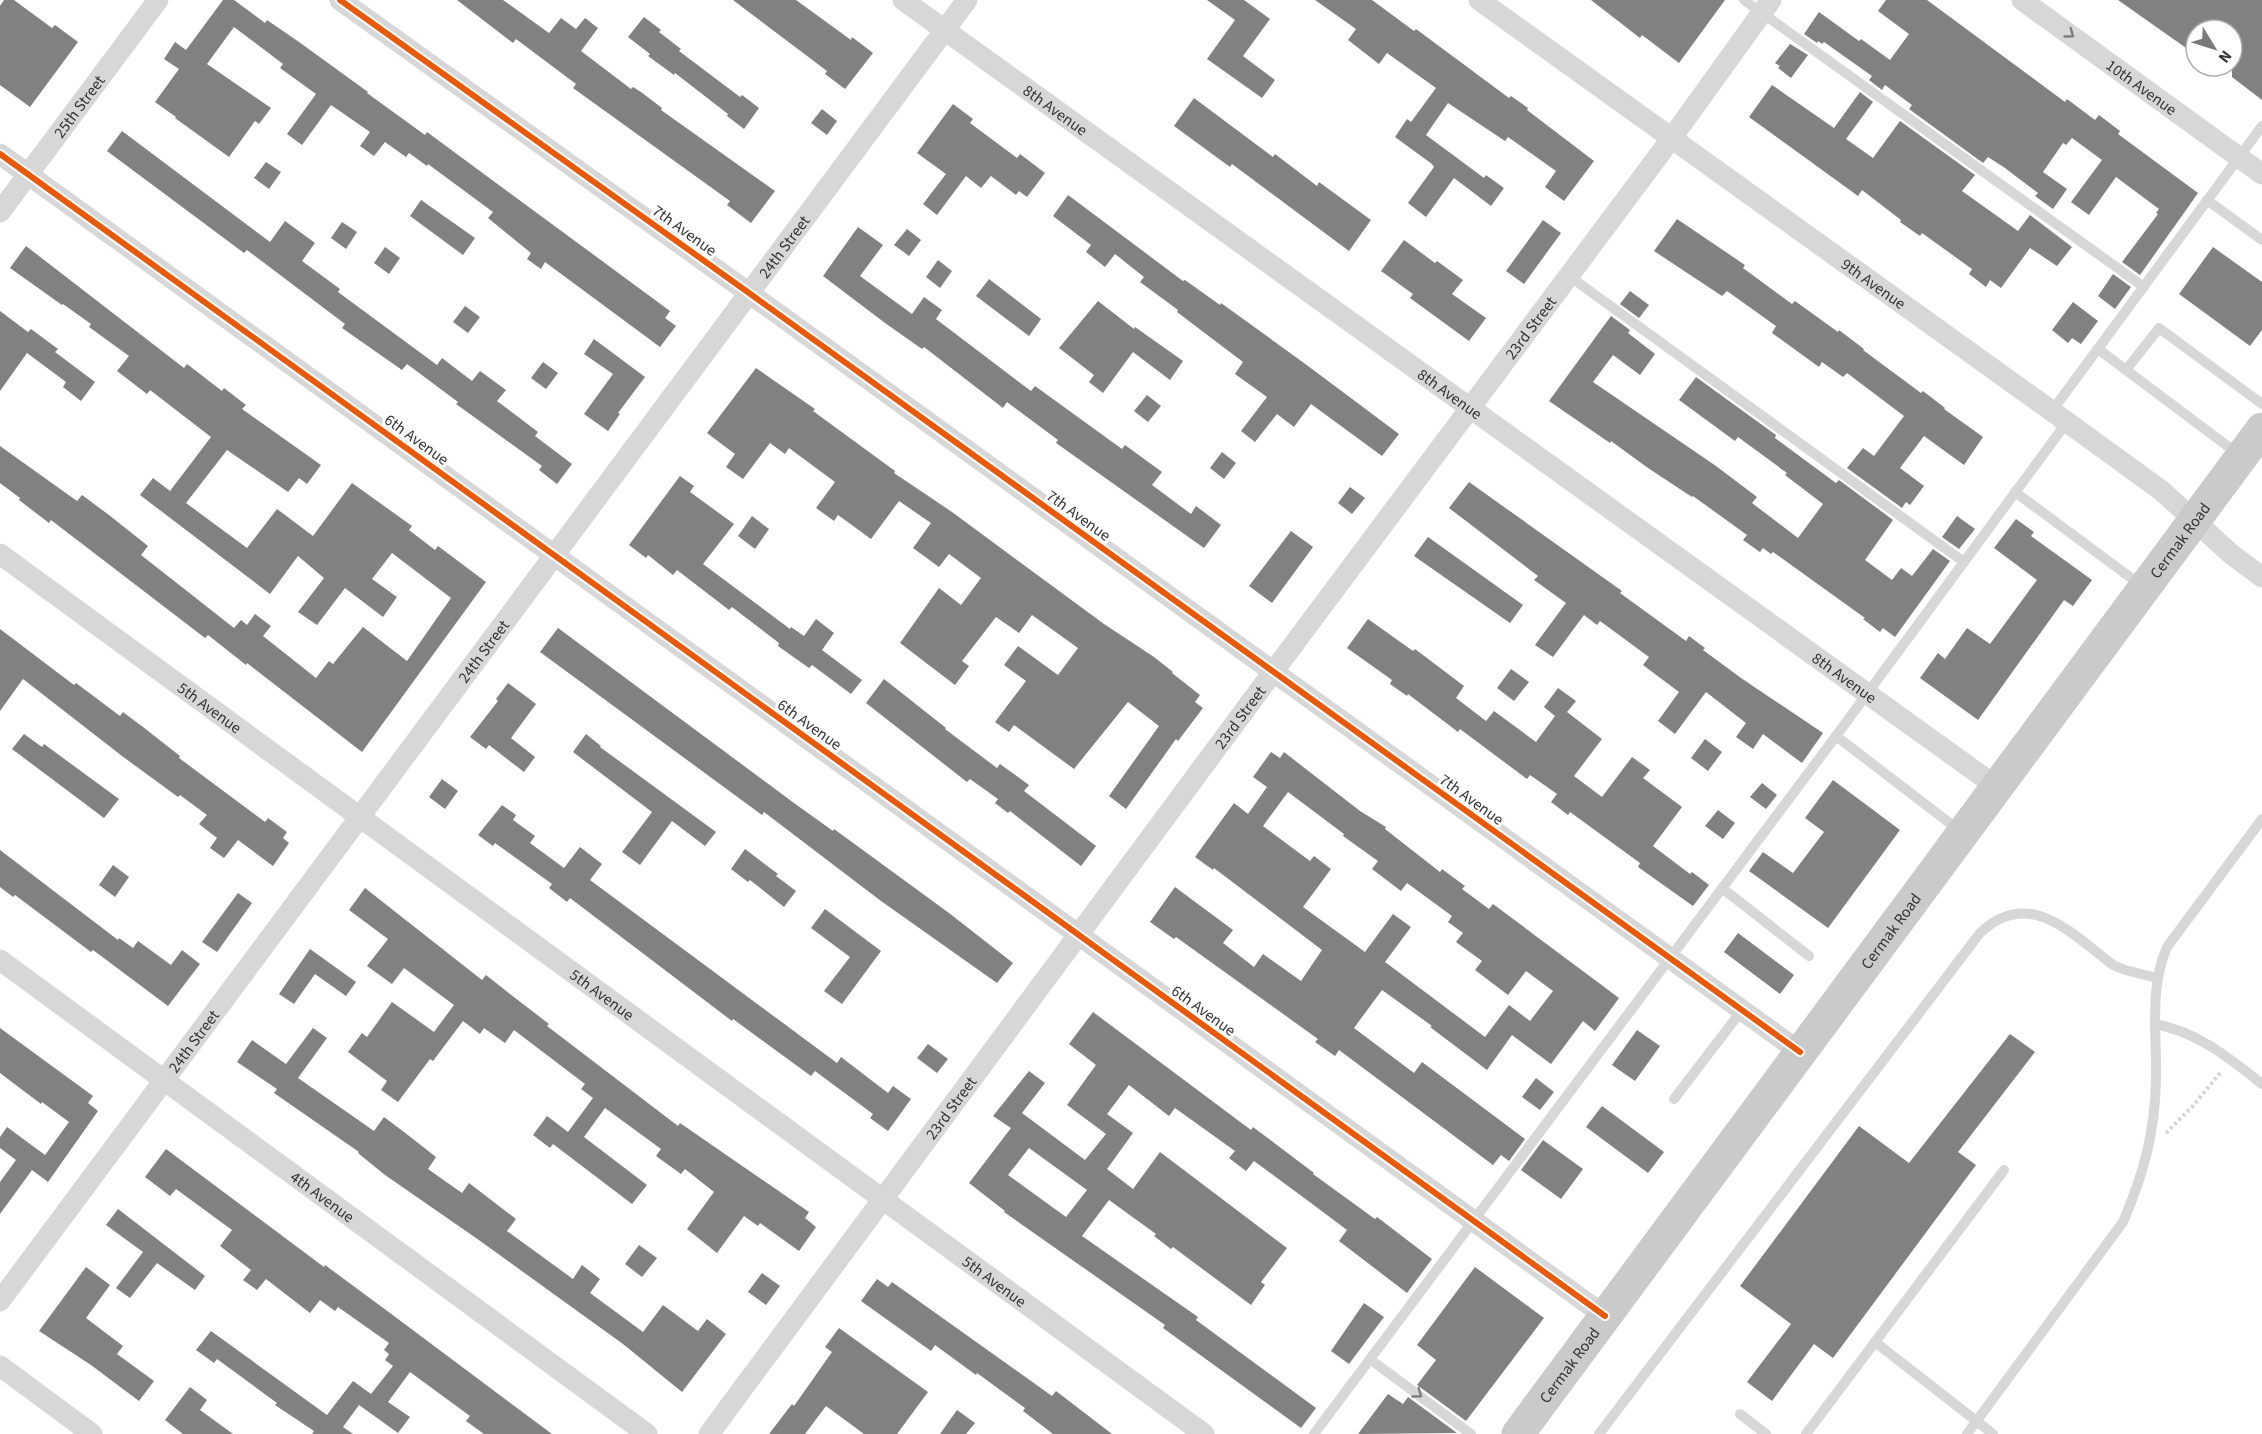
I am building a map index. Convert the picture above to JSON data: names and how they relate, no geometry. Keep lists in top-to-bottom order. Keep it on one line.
{"streets":{"main road":["Cermak Road"],"street":["10th Avenue","25th Street","8th Avenue","7th Avenue","24th Street","9th Avenue","23rd Street","6th Avenue","5th Avenue","4th Avenue"]},"crossings":[["25th Street","6th Avenue"],["8th Avenue","24th Street"],["8th Avenue","23rd Street"],["8th Avenue","Cermak Road"],["7th Avenue","24th Street"],["7th Avenue","23rd Street"],["7th Avenue","Cermak Road"],["24th Street","6th Avenue"],["24th Street","5th Avenue"],["24th Street","4th Avenue"],["9th Avenue","23rd Street"],["9th Avenue","Cermak Road"],["23rd Street","6th Avenue"],["23rd Street","5th Avenue"],["6th Avenue","Cermak Road"]],"one_way":["10th Avenue"],"north":"bottom right"}
